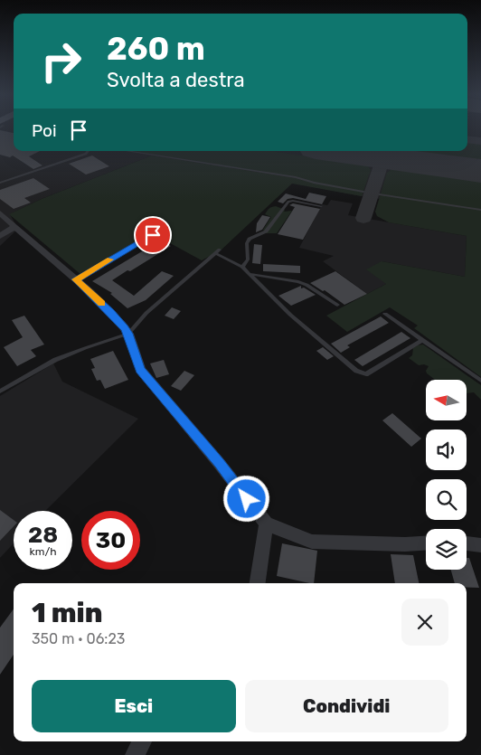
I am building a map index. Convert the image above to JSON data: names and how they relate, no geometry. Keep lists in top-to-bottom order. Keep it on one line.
{"north":"left","page":{"turn":["260 m","Svolta a destra"],"then":"Poi","speed":"28 km/h","limit":"30","heading":["1 min","350 m · 06:23"],"buttons":["Esci","Condividi"]}}
